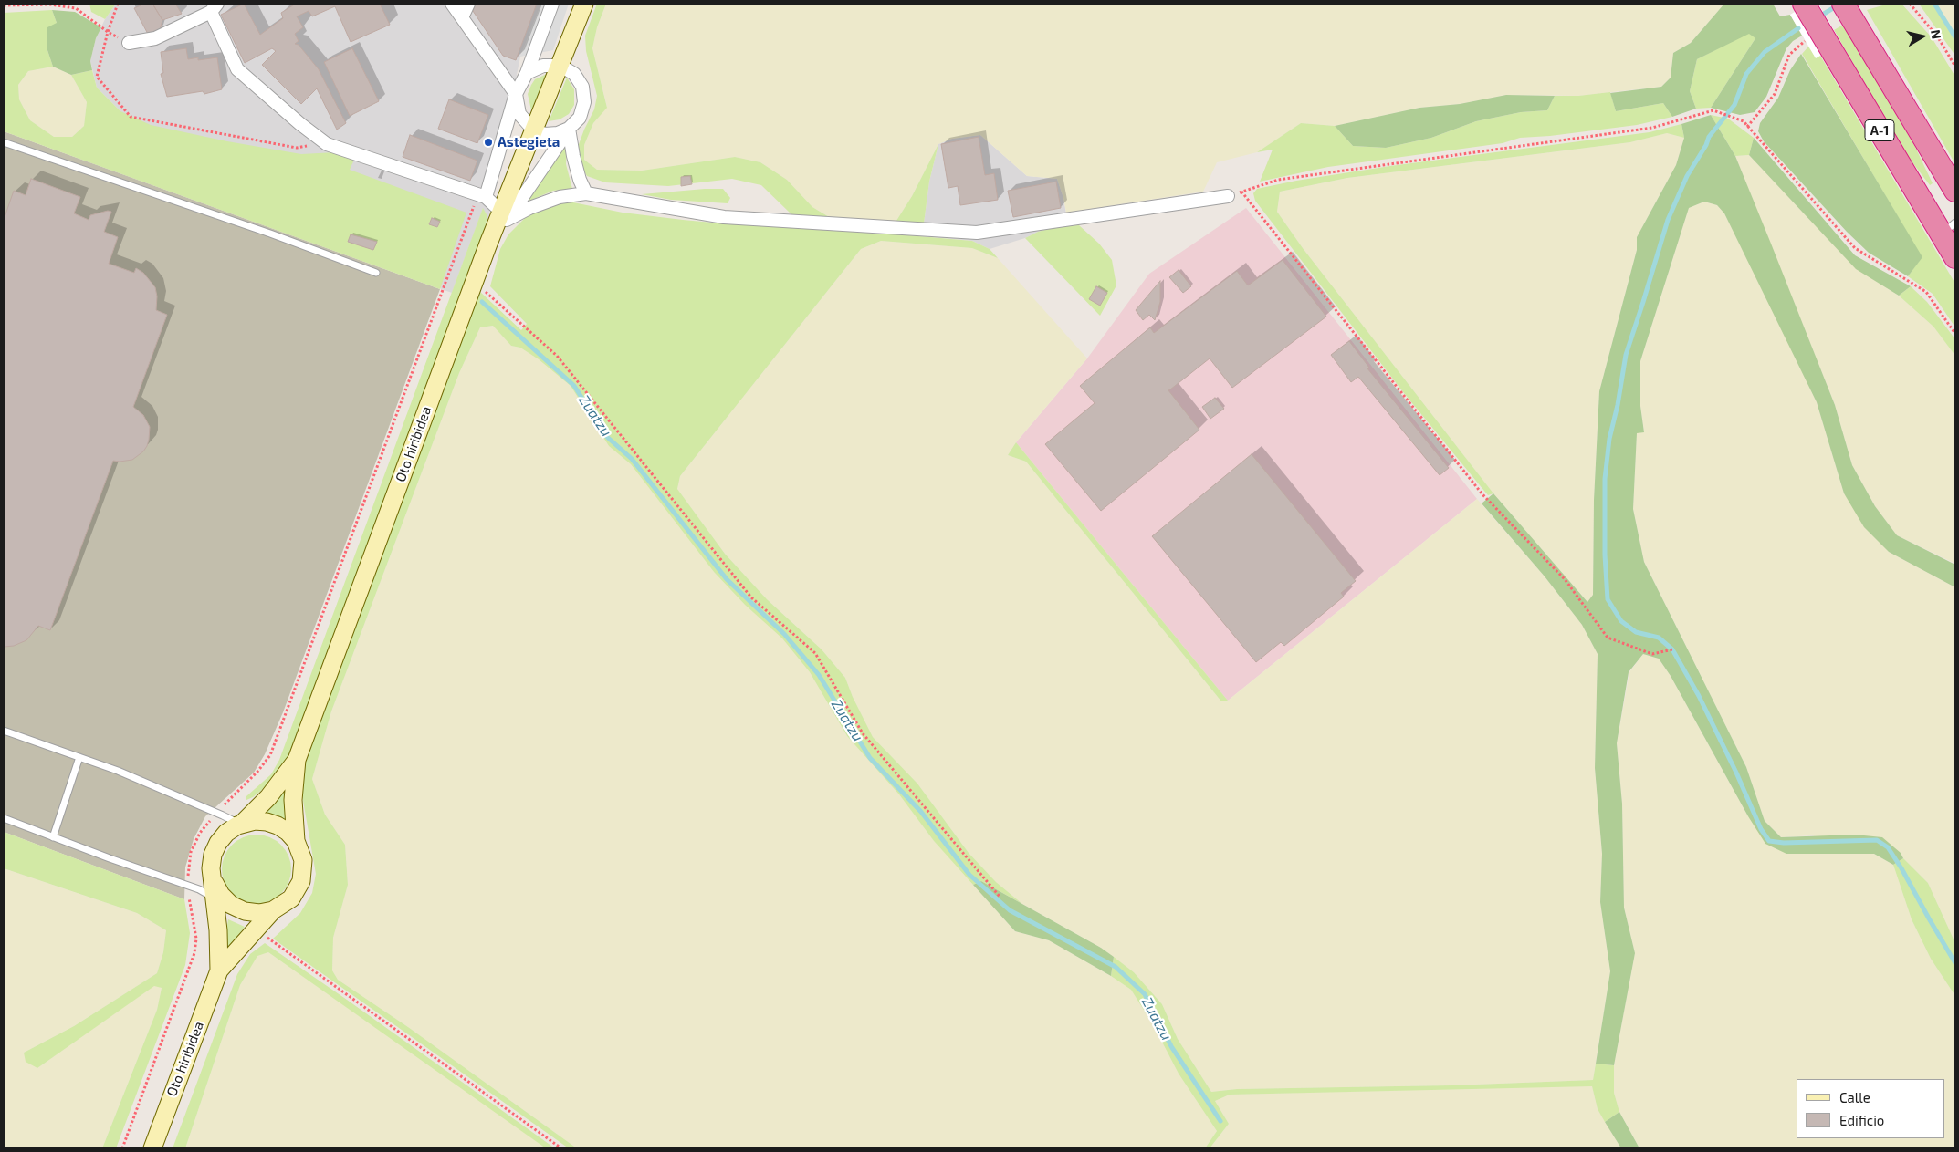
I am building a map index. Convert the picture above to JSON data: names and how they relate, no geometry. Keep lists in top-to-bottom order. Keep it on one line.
{"streets":{"highway":["A-1"],"street":["Oto hiribidea"]},"water":["Zuatzu"],"places":["Astegieta"],"legend":["Calle","Edificio"],"north":"right"}
